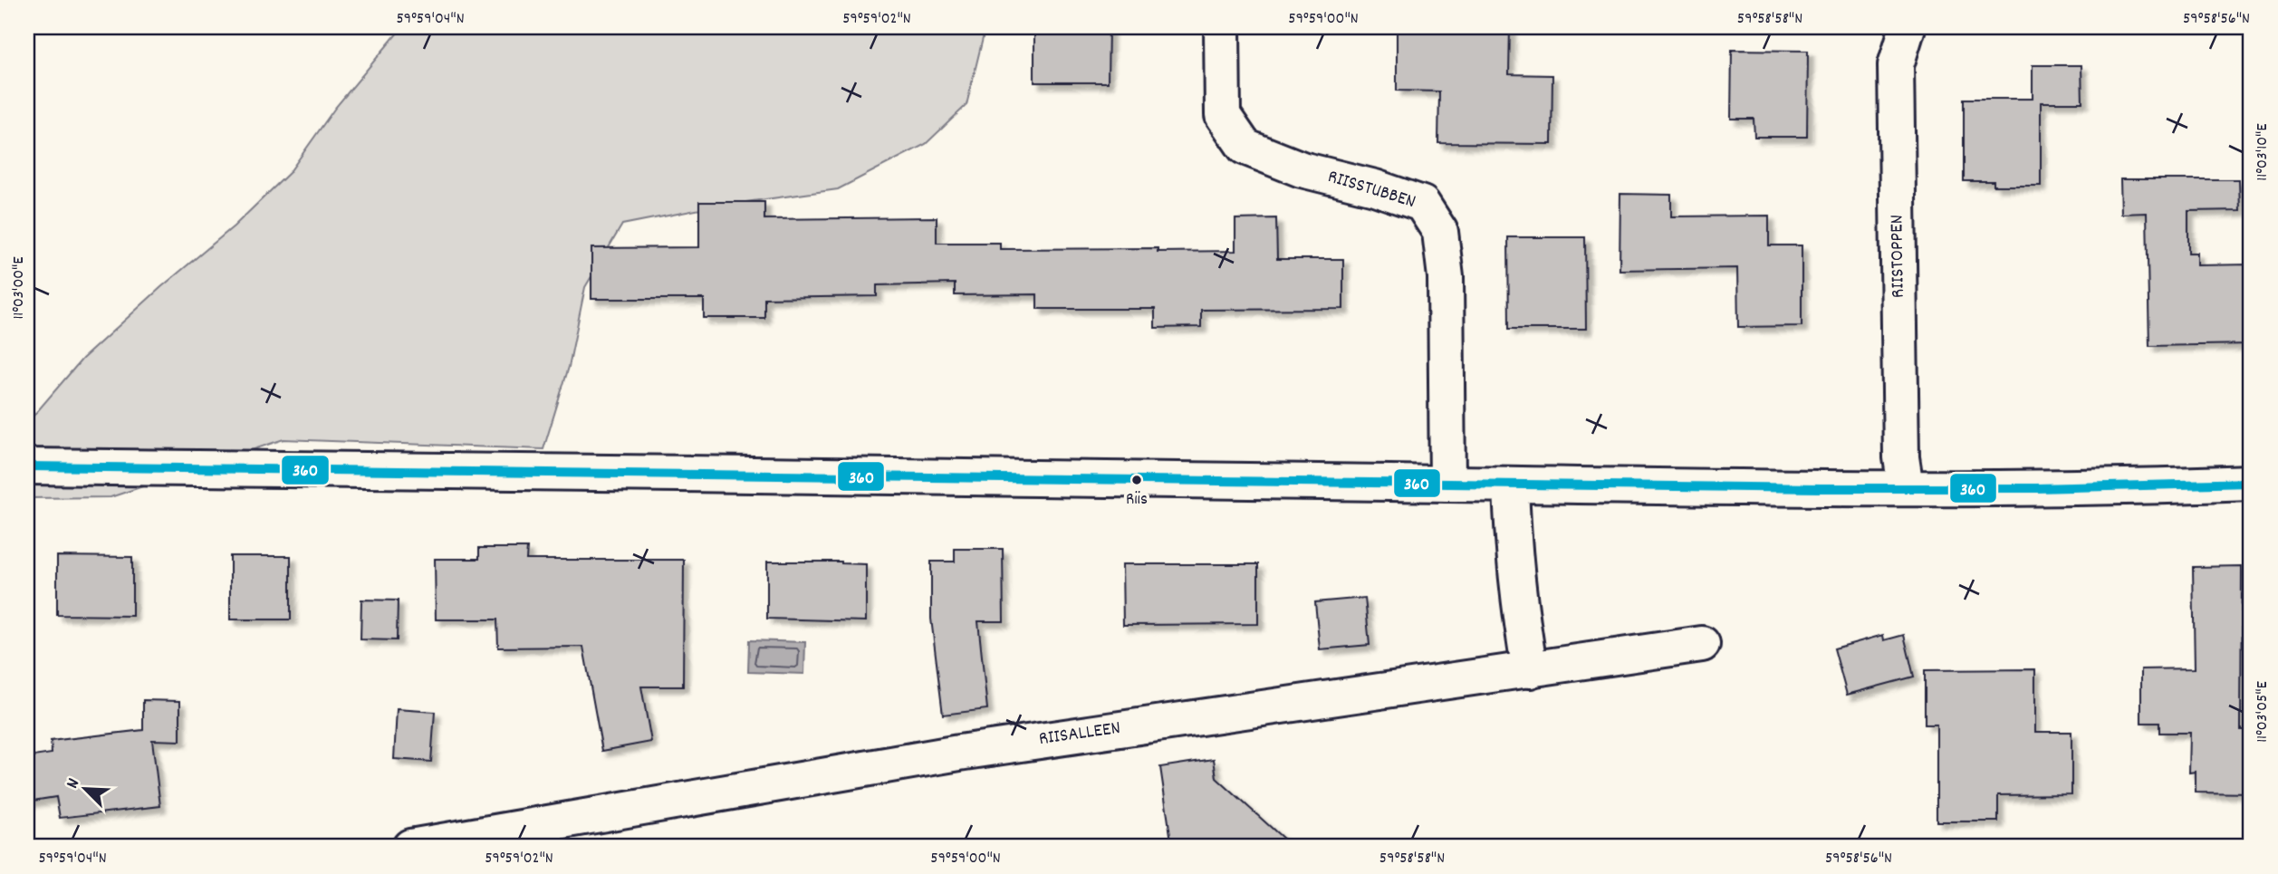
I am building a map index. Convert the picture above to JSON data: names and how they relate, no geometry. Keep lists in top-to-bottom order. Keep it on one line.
{"streets":{"main road":["RIISSTUBBEN","RIISTOPPEN","RIISALLEEN"]},"places":["Riis"],"lines":["transit line 360"],"north":"top left","coordinates":["59°59'04\"N","59°59'02\"N","59°59'00\"N","59°58'58\"N","59°58'56\"N","11°03'10\"E","11°03'00\"E","11°03'05\"E"]}
